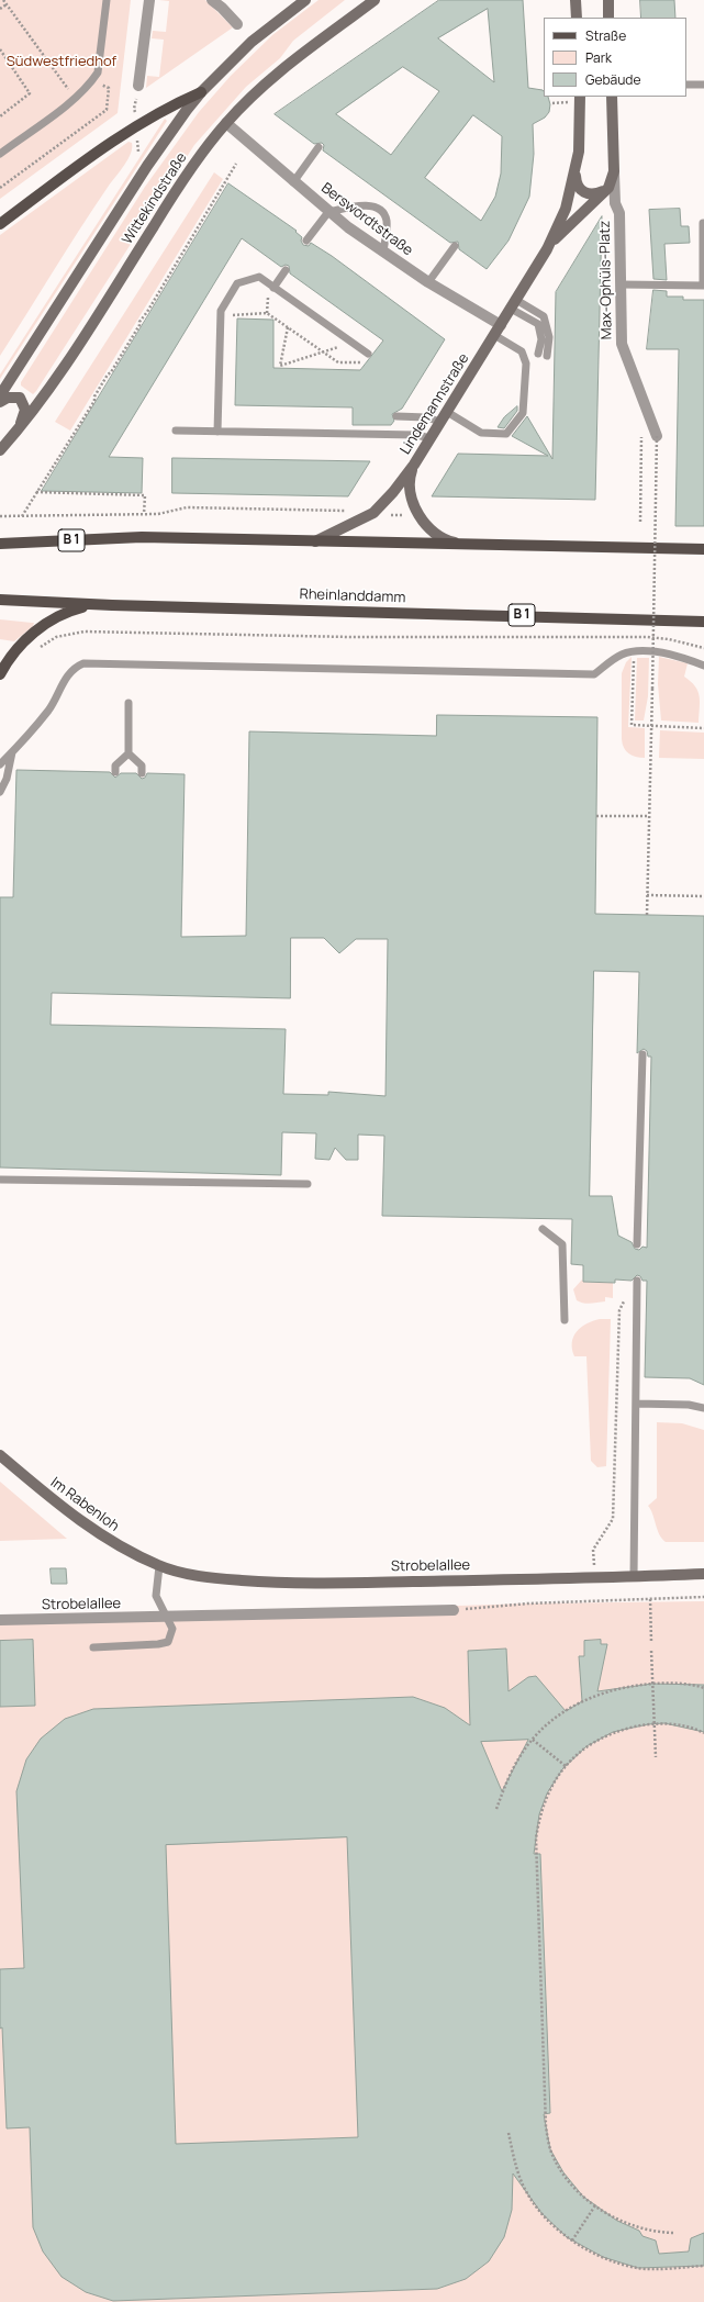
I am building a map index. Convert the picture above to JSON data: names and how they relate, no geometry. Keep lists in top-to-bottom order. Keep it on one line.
{"streets":{"main road":["Wittekindstraße","Lindemannstraße","B 1","Rheinlanddamm","Im Rabenloh","Strobelallee"],"street":["Berswordtstraße","Max-Ophüls-Platz"]},"crossings":[["Wittekindstraße","Berswordtstraße"],["Berswordtstraße","Lindemannstraße"],["Max-Ophüls-Platz","Lindemannstraße"],["Lindemannstraße","B 1"],["B 1","Rheinlanddamm"],["Im Rabenloh","Strobelallee"]],"parks":["Südwestfriedhof"],"legend":["Straße","Park","Gebäude"]}
